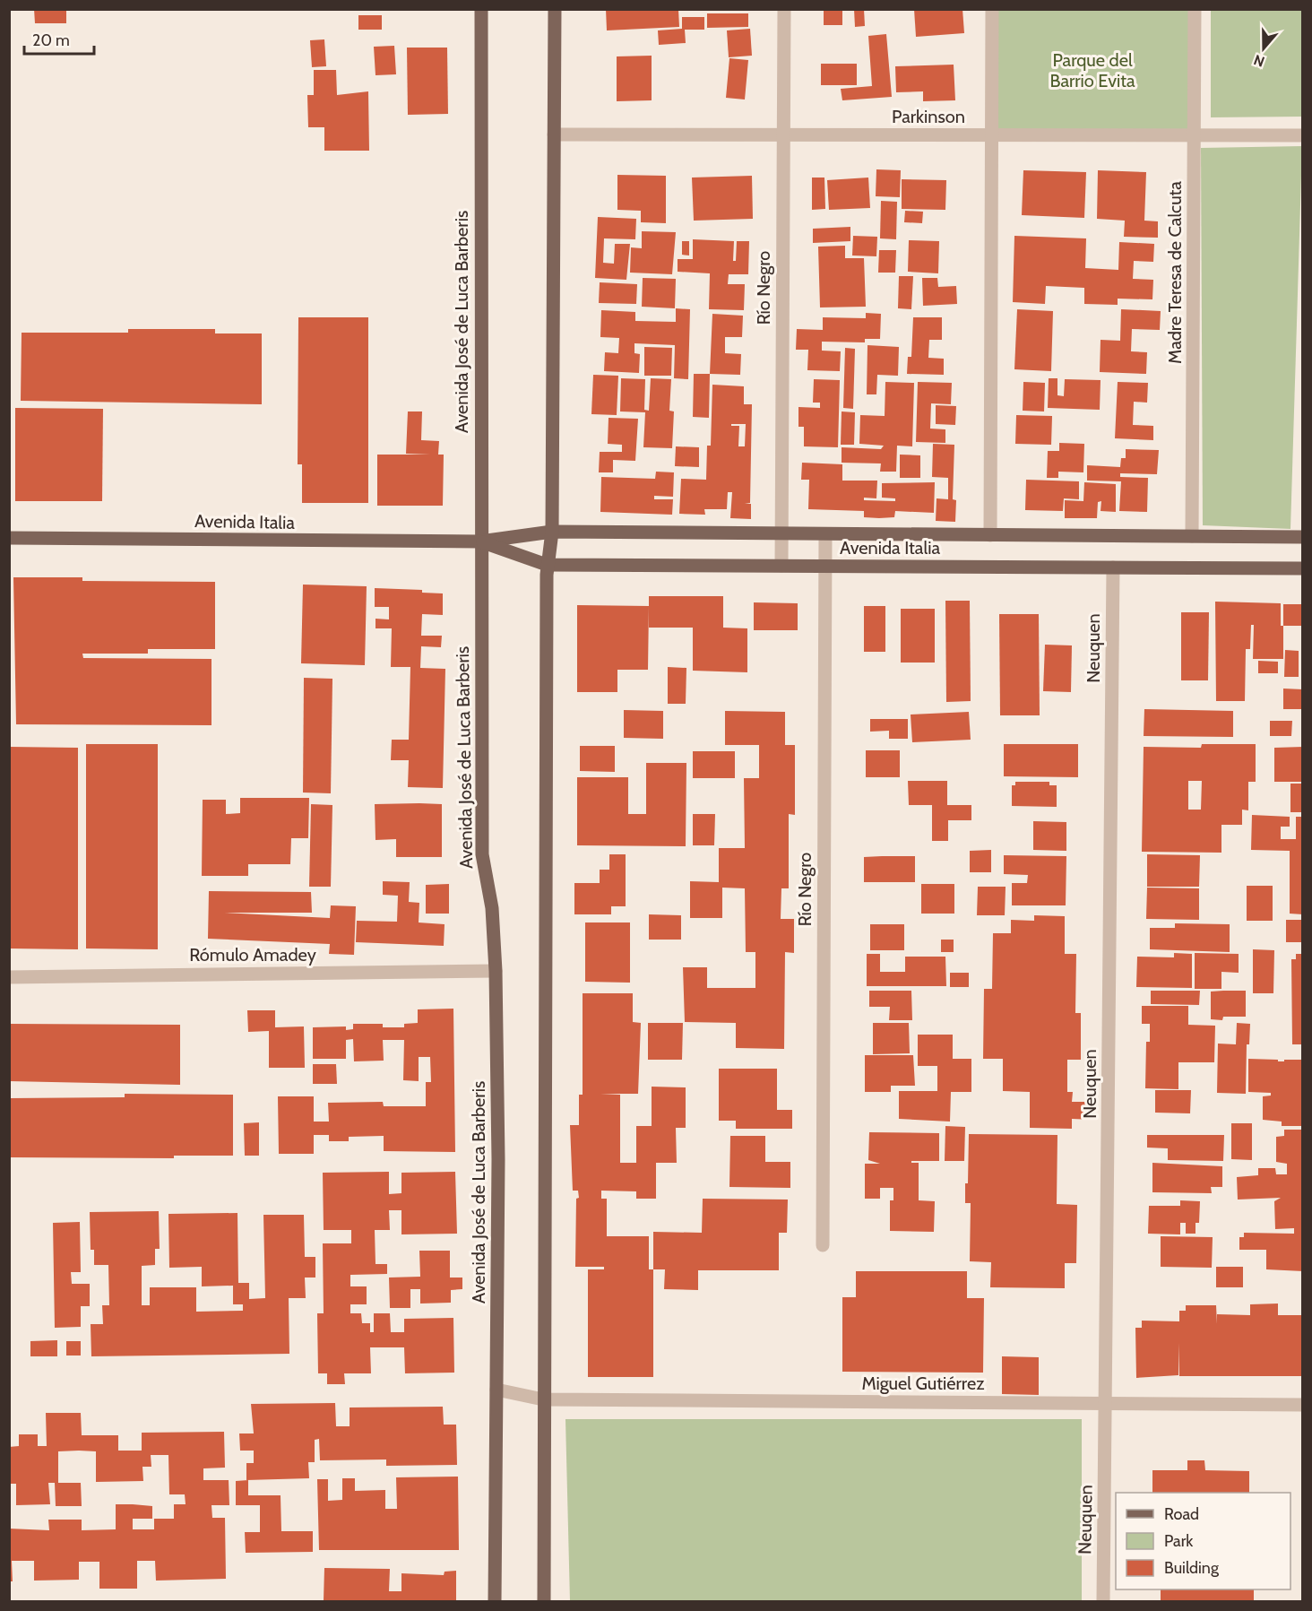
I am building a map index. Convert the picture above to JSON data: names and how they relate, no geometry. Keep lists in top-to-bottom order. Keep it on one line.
{"streets":{"main road":["Avenida José de Luca Barberis","Avenida Italia"],"street":["Parkinson","Madre Teresa de Calcuta","Río Negro","Neuquen","Rómulo Amadey","Miguel Gutiérrez"]},"crossings":[["Parkinson","Madre Teresa de Calcuta"],["Parkinson","Río Negro"],["Madre Teresa de Calcuta","Avenida Italia"],["Río Negro","Avenida Italia"],["Avenida José de Luca Barberis","Avenida Italia"],["Avenida José de Luca Barberis","Rómulo Amadey"],["Avenida José de Luca Barberis","Miguel Gutiérrez"],["Avenida Italia","Neuquen"],["Neuquen","Miguel Gutiérrez"]],"parks":["Parque del Barrio Evita"],"legend":["Road","Park","Building"],"scale_bar":"20 m","north":"bottom"}
